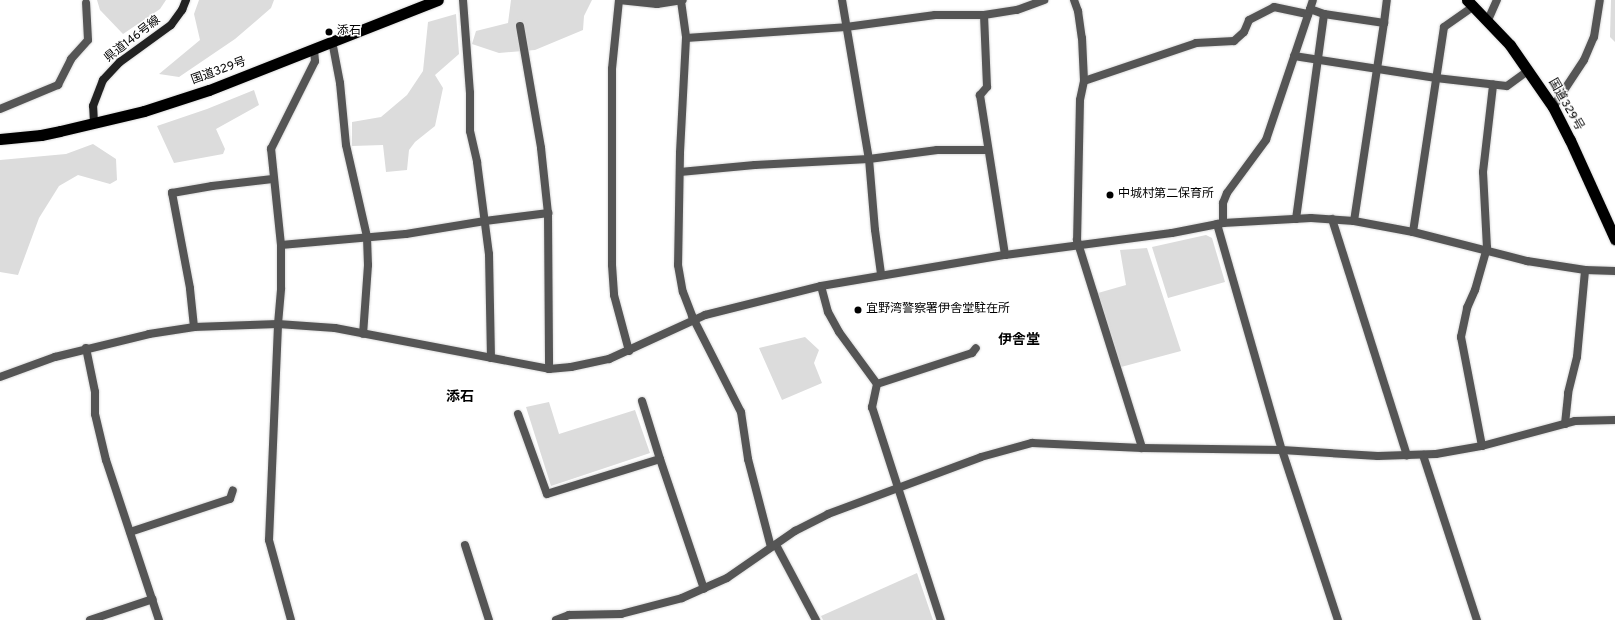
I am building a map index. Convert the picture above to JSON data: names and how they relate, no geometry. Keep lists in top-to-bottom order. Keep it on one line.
{"streets":{"highway":["国道329号"],"main road":["県道146号線"]},"crossings":[["県道146号線","国道329号"]],"districts":["伊舎堂","添石"],"places":["添石","中城村第二保育所","宜野湾警察署伊舎堂駐在所"]}
